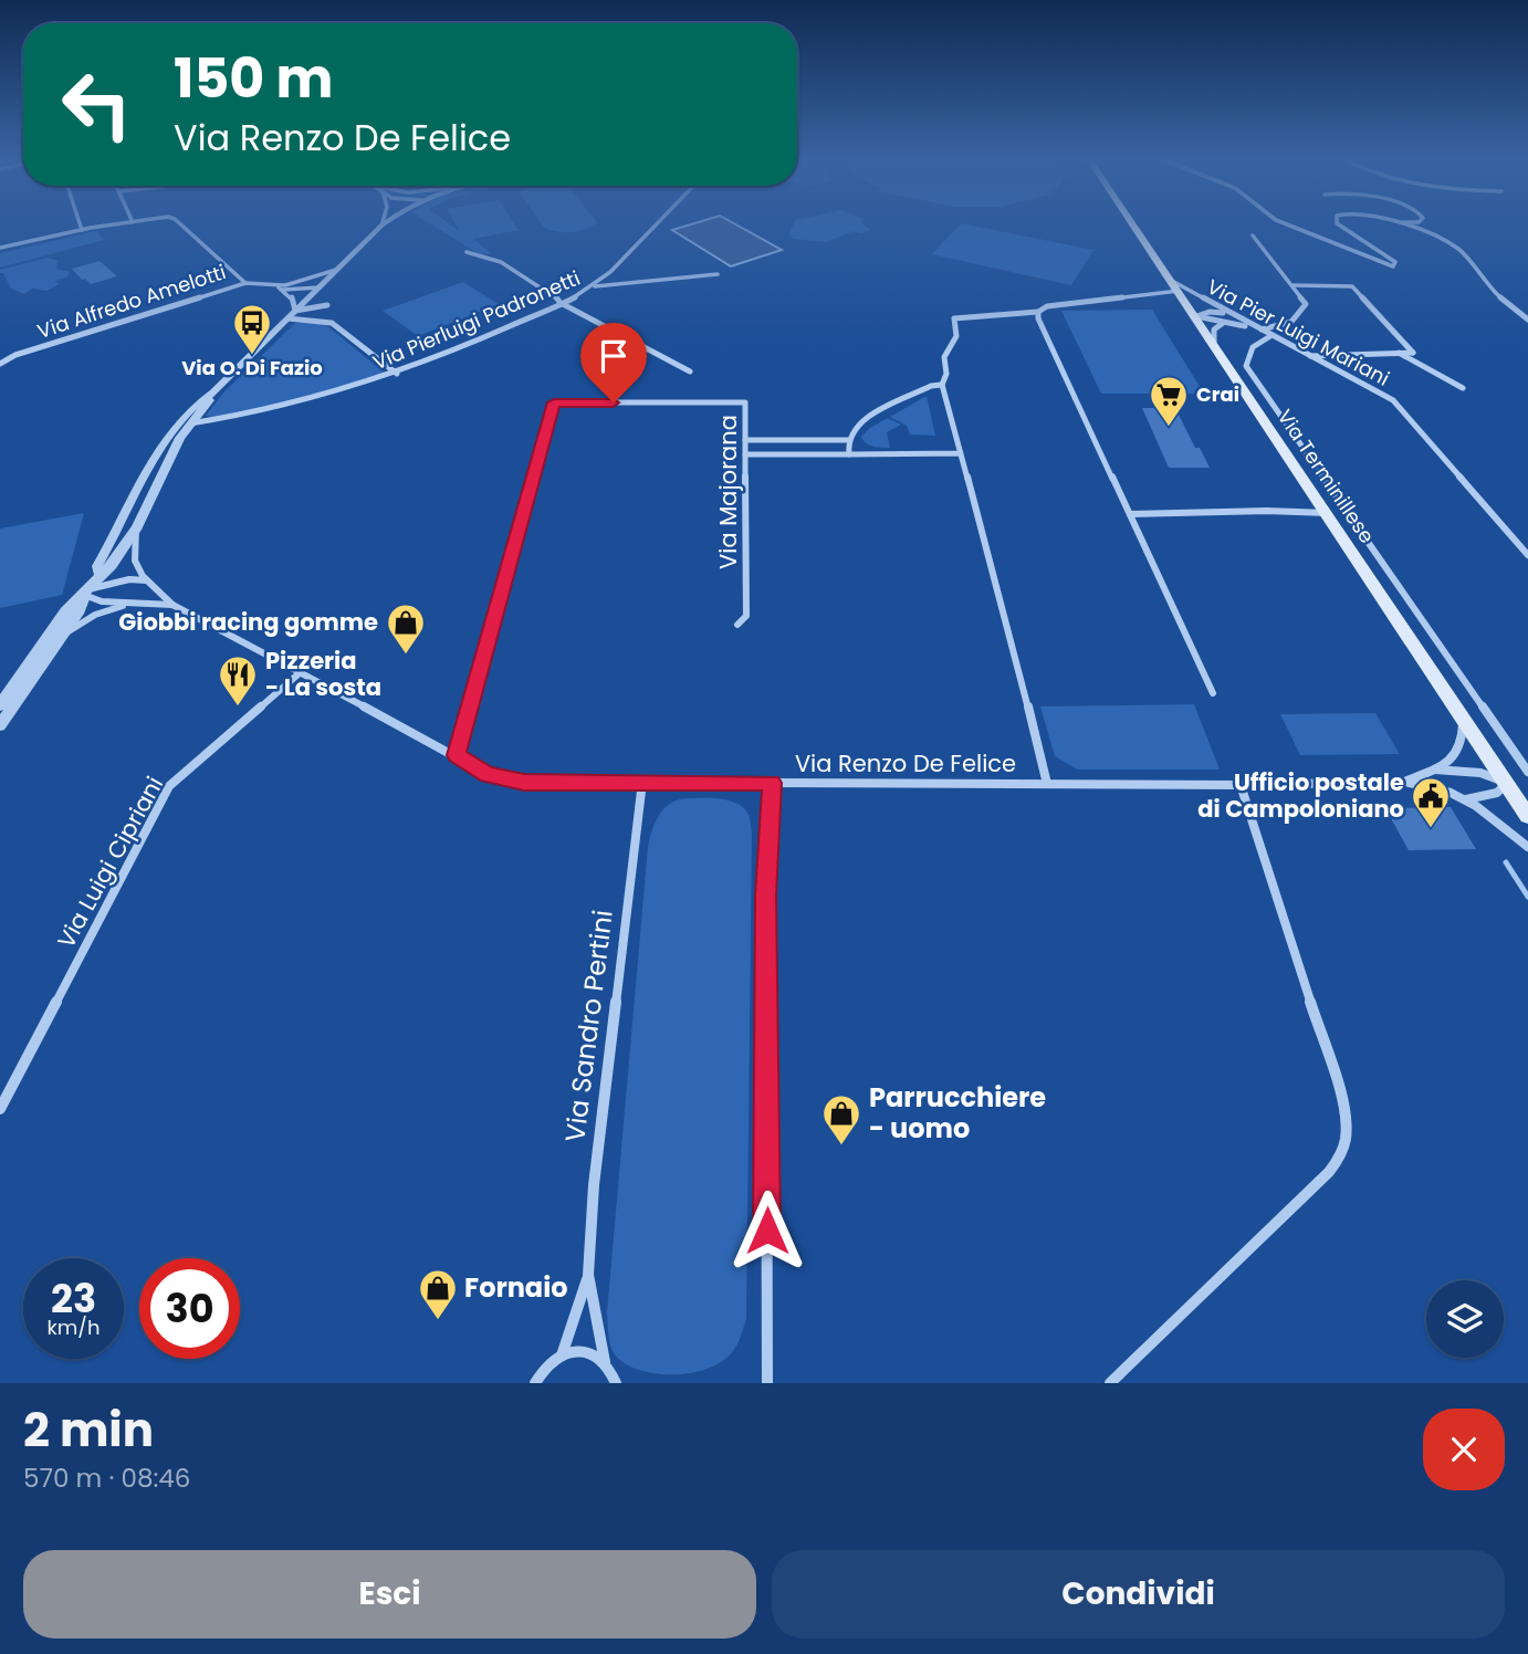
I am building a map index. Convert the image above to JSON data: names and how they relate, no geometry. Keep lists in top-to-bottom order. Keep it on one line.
{"streets":{"main road":["Via Terminillese"],"street":["Via Alfredo Amelotti","Via Pierluigi Padronetti","Via Pier Luigi Mariani","Via Majorana","Via Renzo De Felice","Via Luigi Cipriani","Via Sandro Pertini"]},"crossings":[["Via Pier Luigi Mariani","Via Terminillese"],["Via Terminillese","Via Renzo De Felice"],["Via Majorana","Via Renzo De Felice"],["Via Renzo De Felice","Via Luigi Cipriani"],["Via Renzo De Felice","Via Sandro Pertini"]],"places":{"bus stop":["Via O. Di Fazio"],"supermarket":["Crai"],"shop":["Giobbi racing gomme","Parrucchiere - uomo","Fornaio"],"restaurant":["Pizzeria - La sosta"],"public building":["Ufficio postale di Campoloniano"]},"page":{"turn":["150 m","Via Renzo De Felice"],"speed":"23 km/h","limit":"30","heading":["2 min","570 m · 08:46"],"buttons":["Esci","Condividi"]}}
